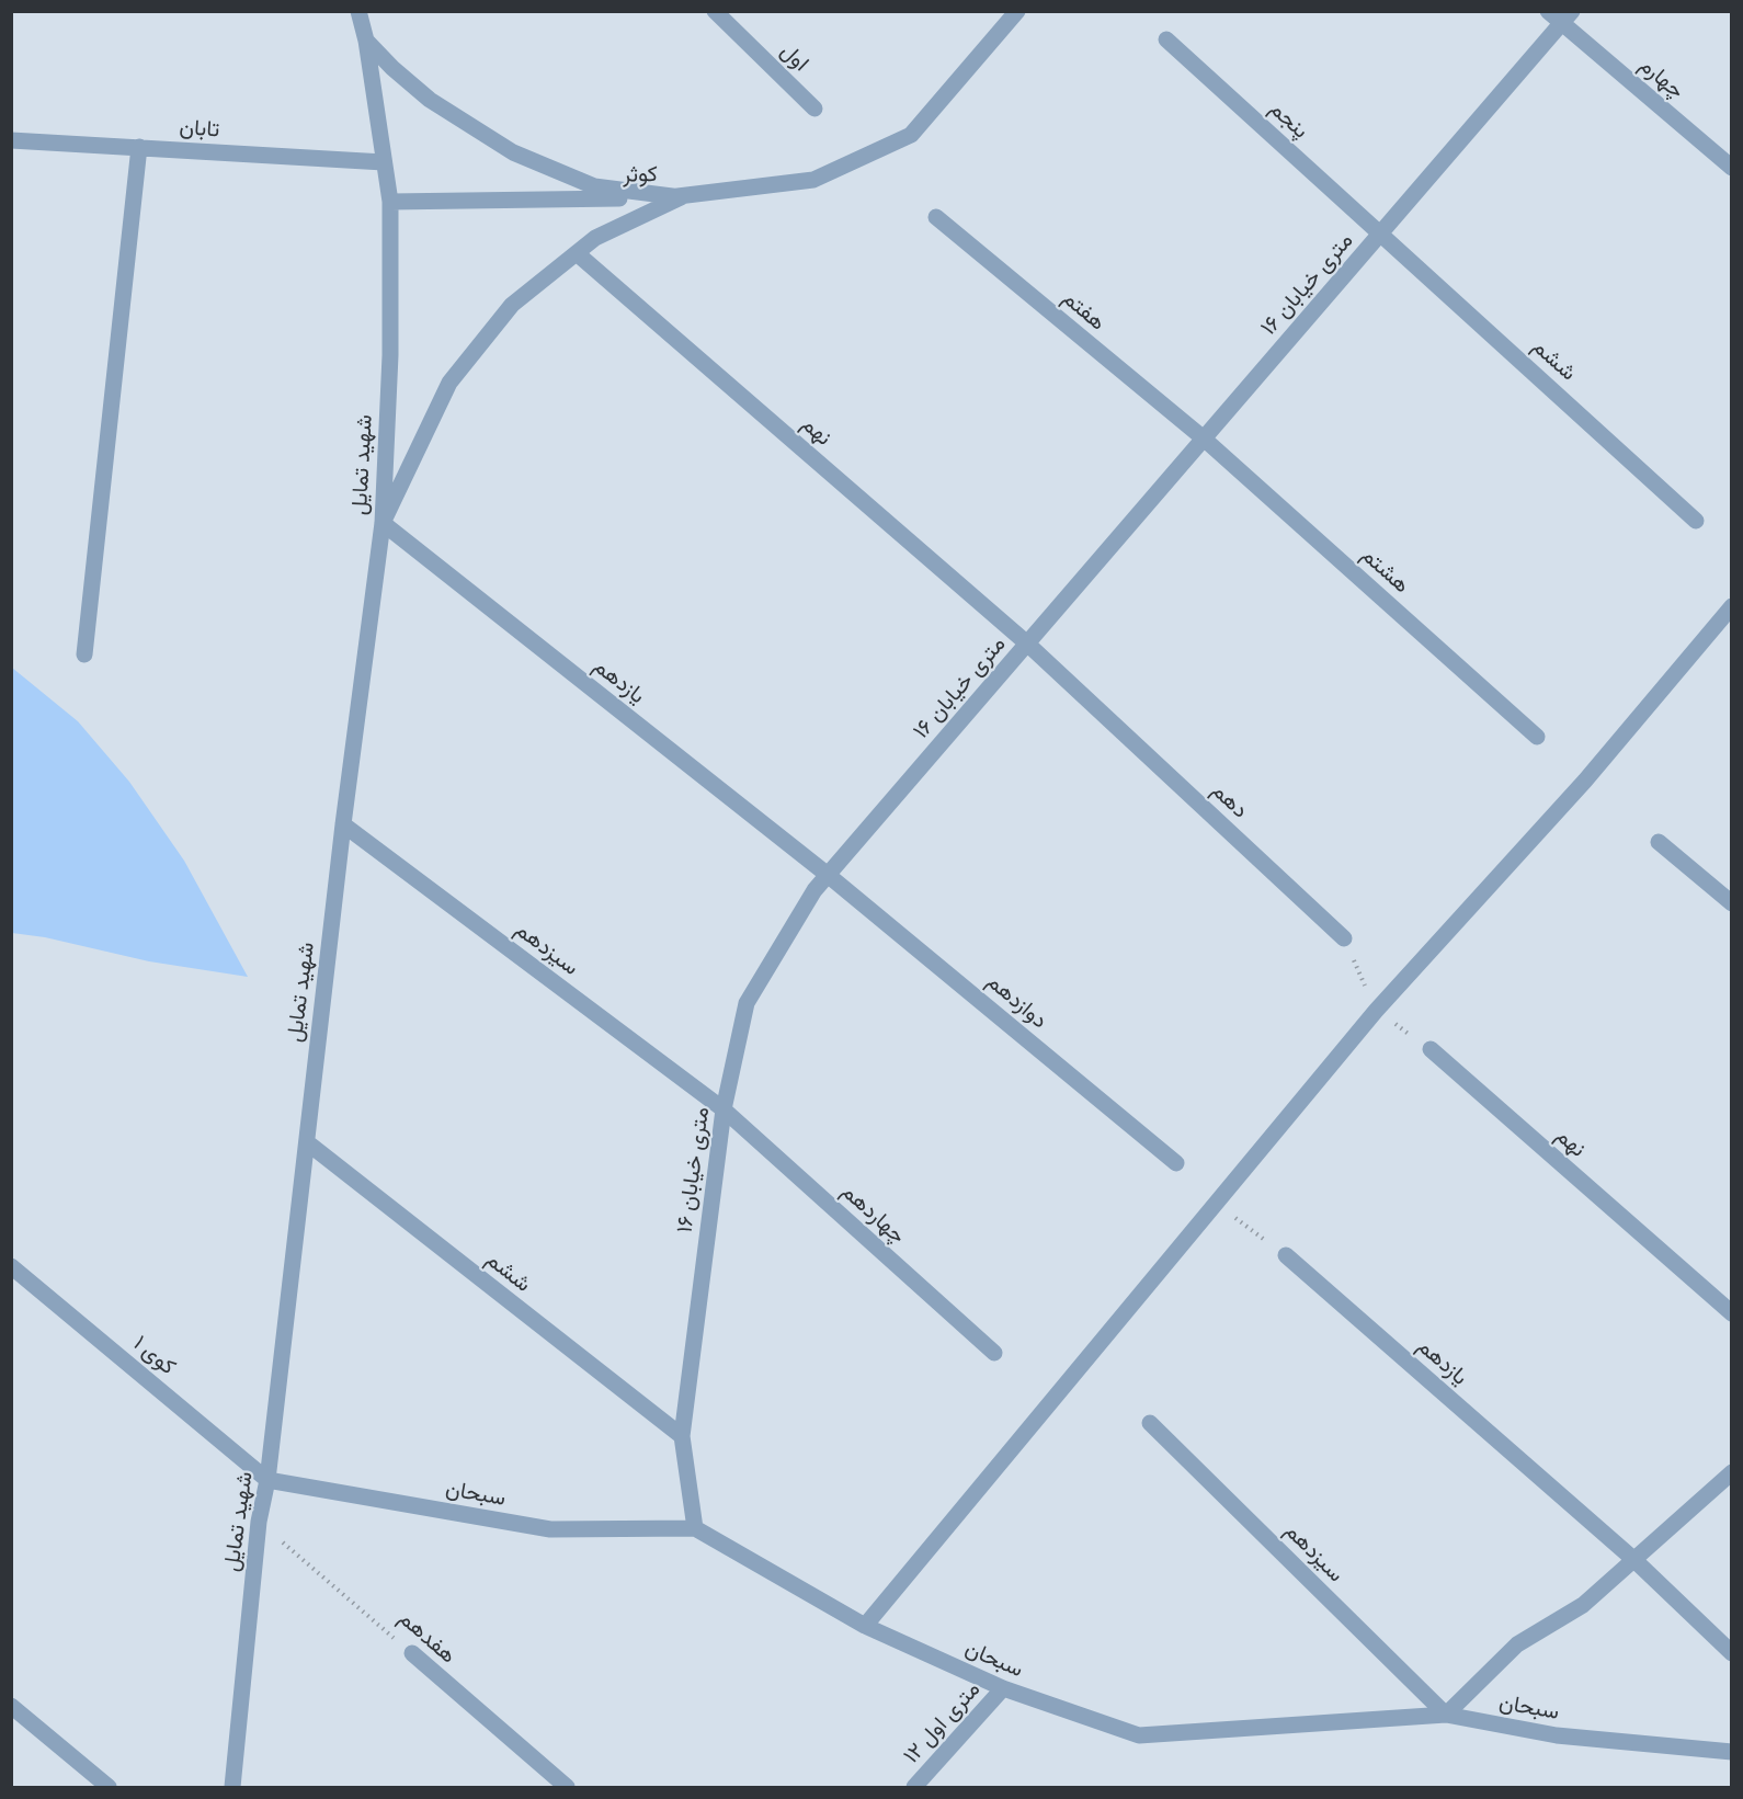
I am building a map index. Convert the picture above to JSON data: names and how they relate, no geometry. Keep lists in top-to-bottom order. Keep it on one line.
{"streets":{"street":["اول","چهارم","پنجم","تابان","کوثر","۱۶ متری خیابان","هفتم","ششم","نهم","شهید تمایل","هشتم","یازدهم","دهم","سیزدهم","دوازدهم","چهاردهم","کوی ۱","سبحان","هفدهم","۱۲ متری اول"]},"crossings":[["چهارم","۱۶ متری خیابان"],["پنجم","۱۶ متری خیابان"],["پنجم","ششم"],["کوثر","شهید تمایل"],["۱۶ متری خیابان","هفتم"],["۱۶ متری خیابان","ششم"],["۱۶ متری خیابان","نهم"],["۱۶ متری خیابان","هشتم"],["۱۶ متری خیابان","یازدهم"],["۱۶ متری خیابان","دهم"],["۱۶ متری خیابان","سیزدهم"],["۱۶ متری خیابان","دوازدهم"],["۱۶ متری خیابان","چهاردهم"],["۱۶ متری خیابان","سبحان"],["هفتم","هشتم"],["ششم","شهید تمایل"],["نهم","دهم"],["شهید تمایل","یازدهم"],["شهید تمایل","سیزدهم"],["شهید تمایل","کوی ۱"],["شهید تمایل","سبحان"],["شهید تمایل","هفدهم"],["یازدهم","دوازدهم"],["سیزدهم","چهاردهم"],["سیزدهم","سبحان"],["کوی ۱","سبحان"],["سبحان","۱۲ متری اول"]]}
